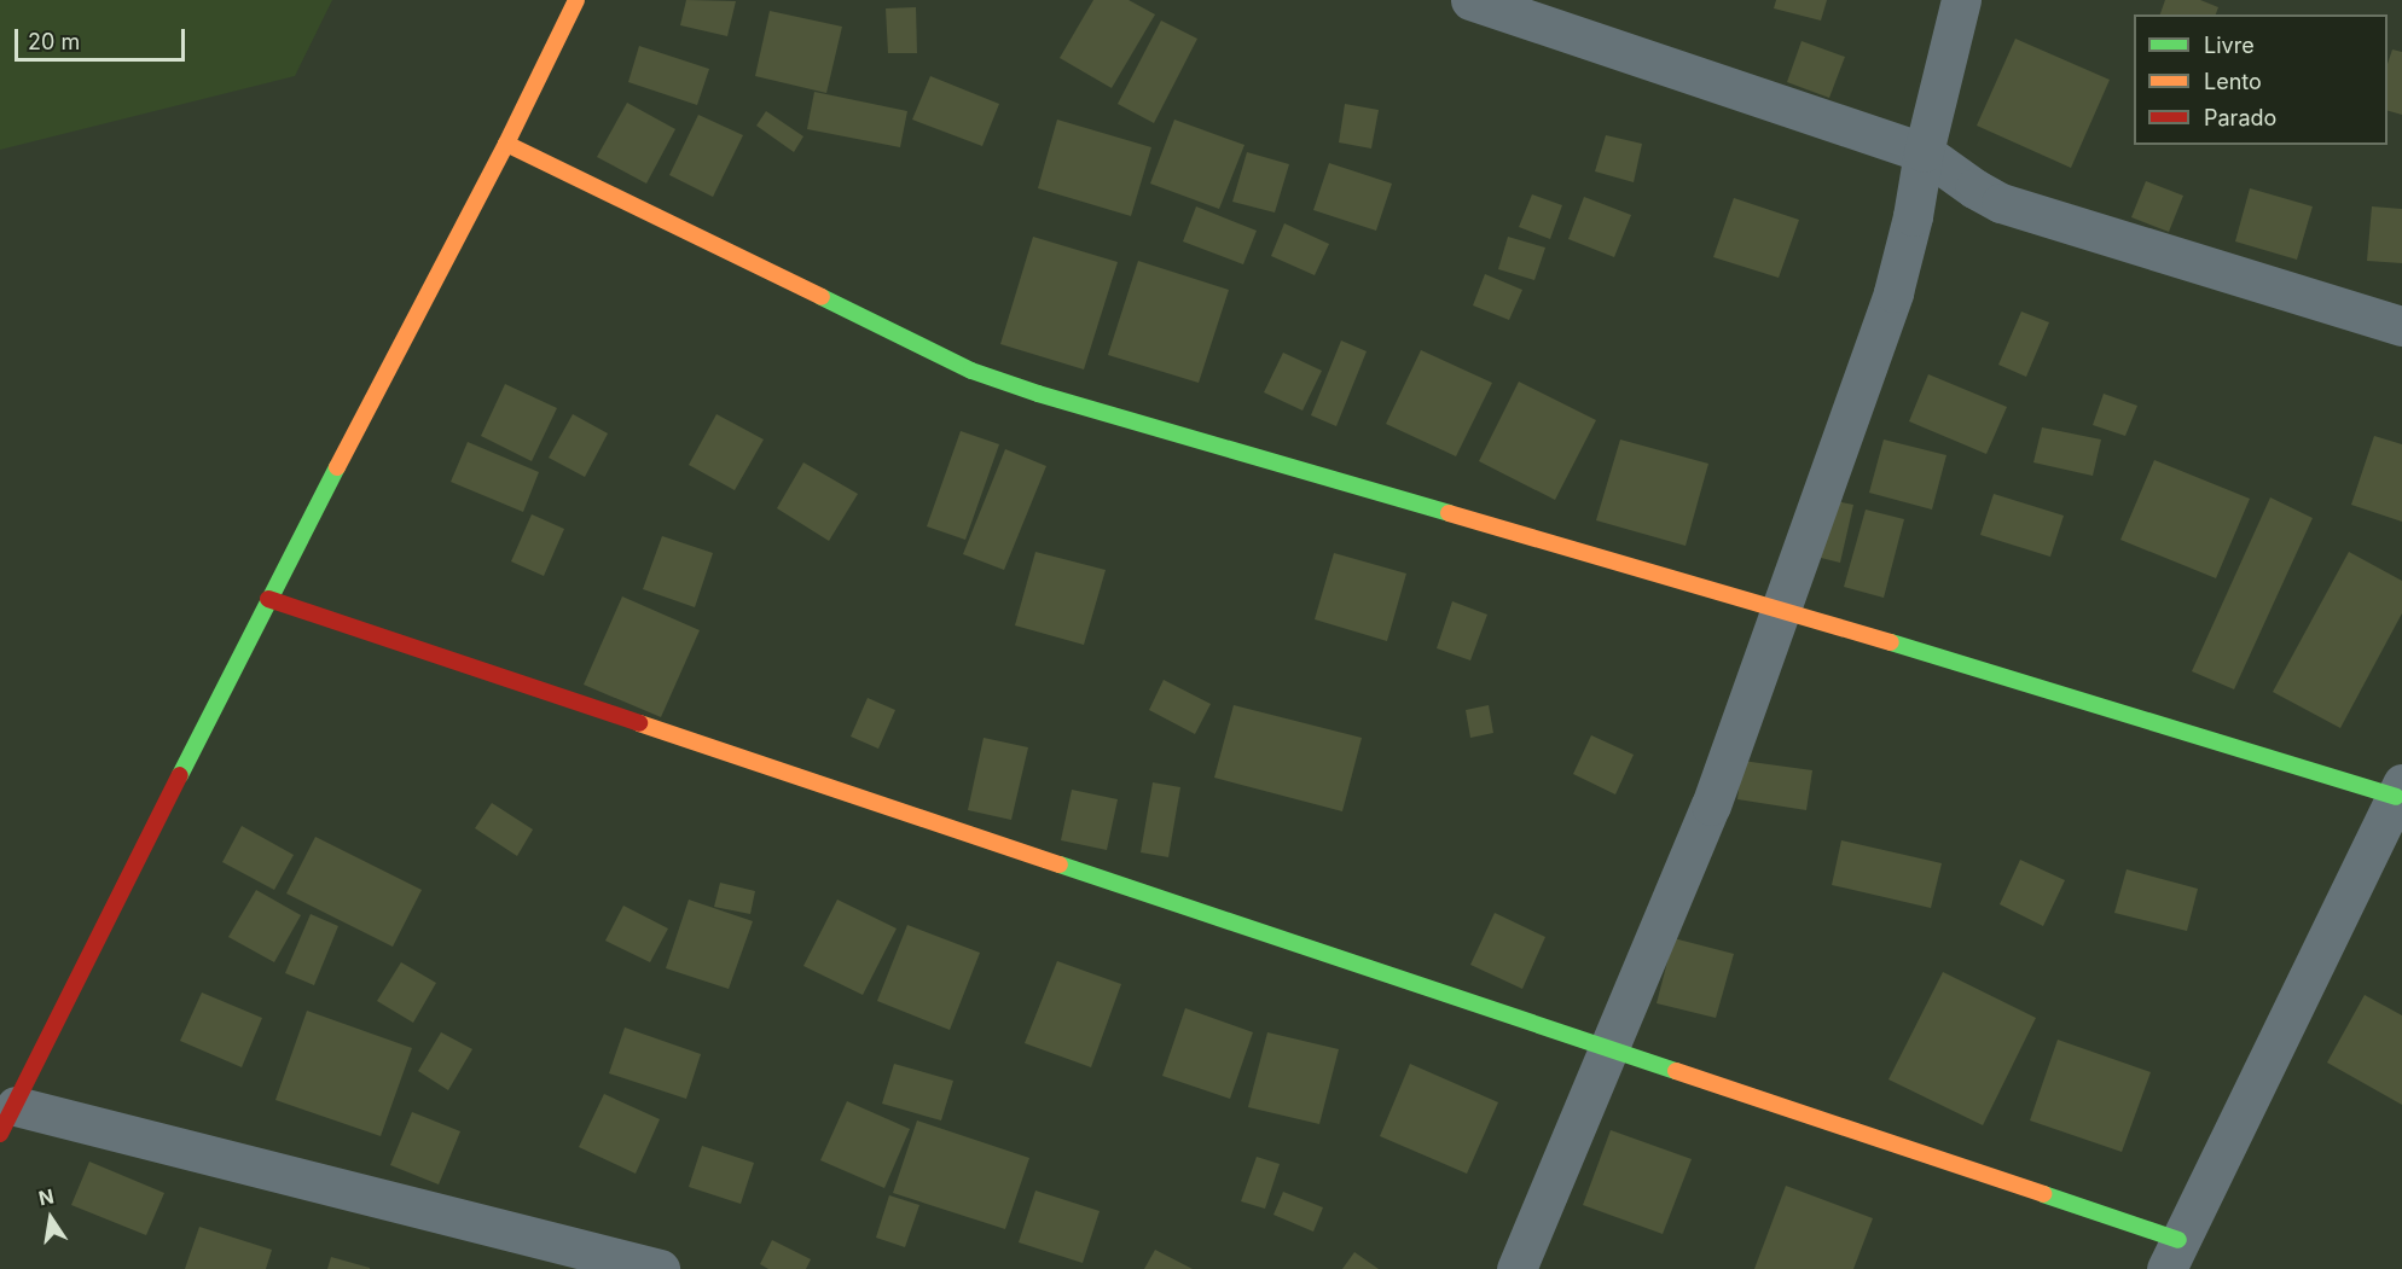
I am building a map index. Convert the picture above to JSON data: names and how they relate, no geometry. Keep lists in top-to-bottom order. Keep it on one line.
{"legend":["Livre","Lento","Parado"],"scale_bar":"20 m","north":"top"}
